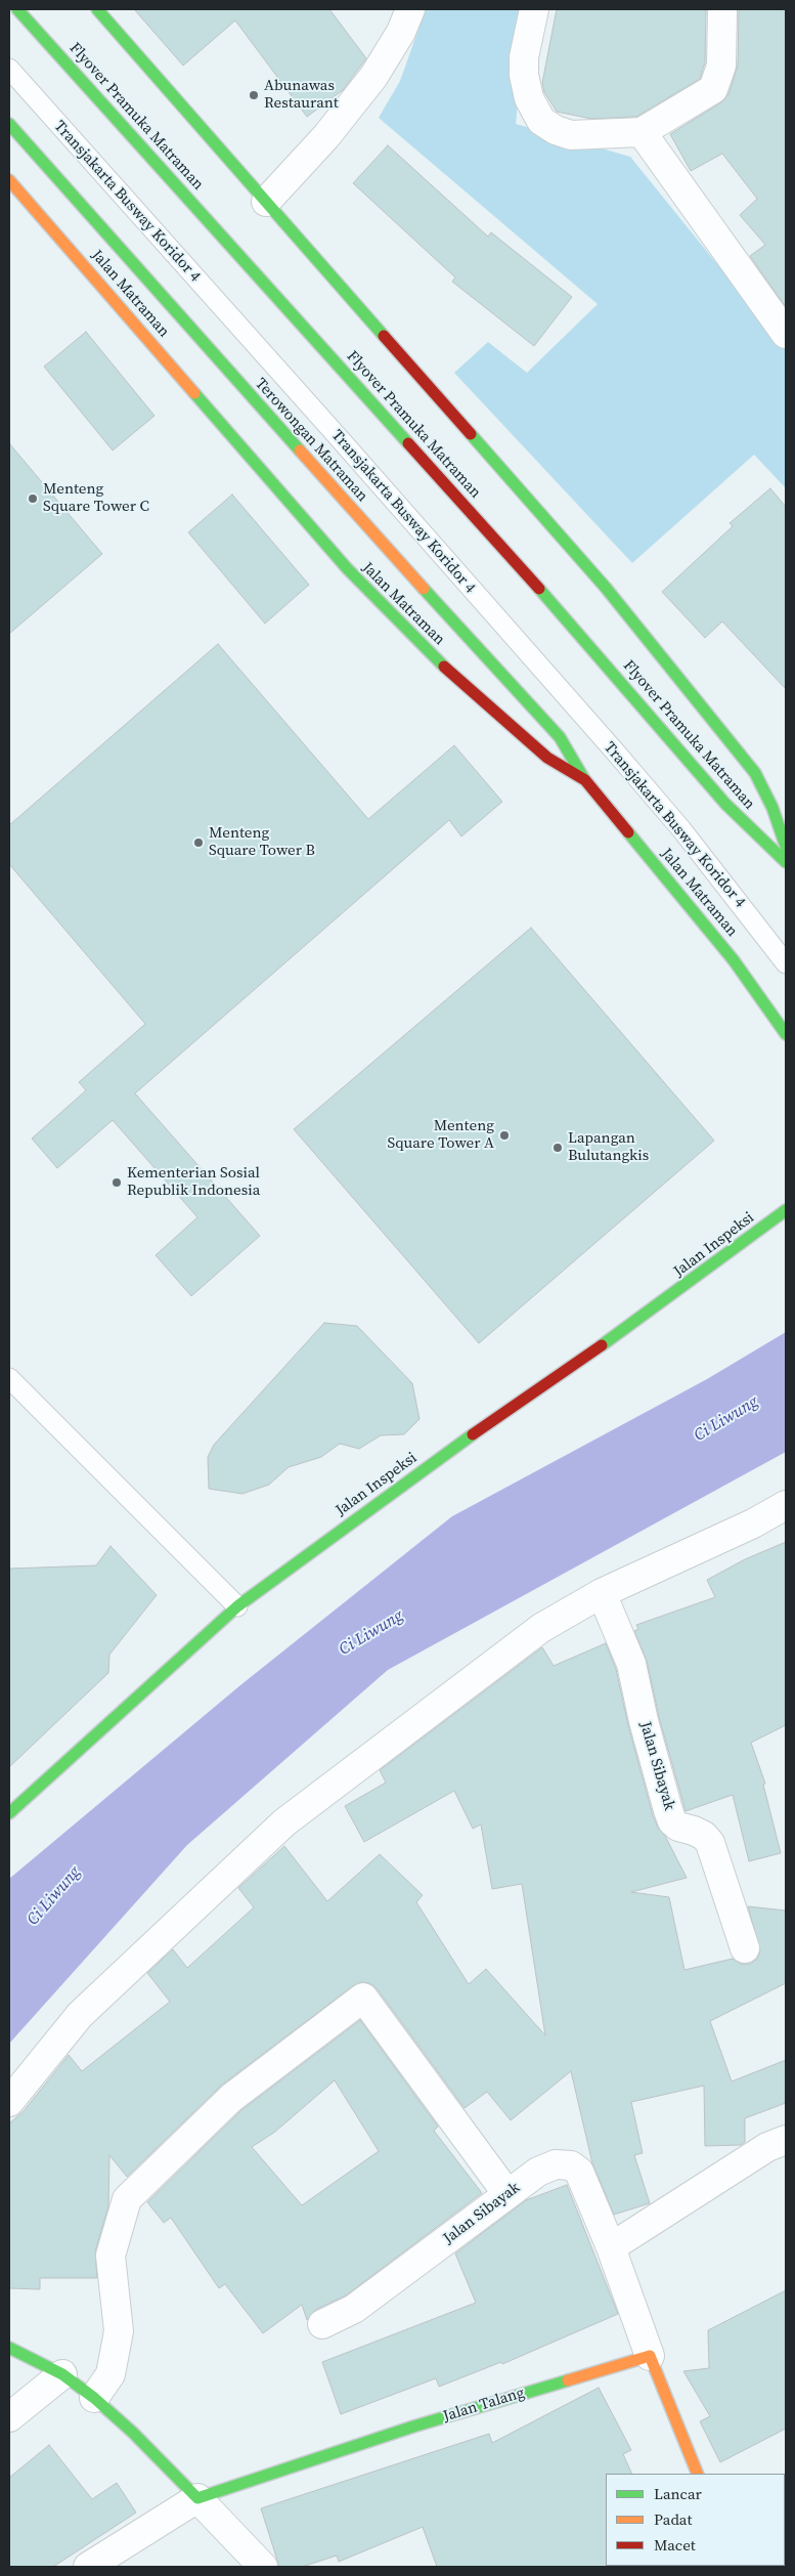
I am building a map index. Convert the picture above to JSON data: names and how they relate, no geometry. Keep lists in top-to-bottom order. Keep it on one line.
{"streets":{"main road":["Flyover Pramuka Matraman","Jalan Matraman","Terowongan Matraman","Jalan Inspeksi","Jalan Talang"],"street":["Jalan Sibayak"],"lane":["Transjakarta Busway Koridor 4"]},"crossings":[["Jalan Matraman","Terowongan Matraman"],["Jalan Sibayak","Jalan Talang"]],"water":["Ci Liwung"],"places":["Abunawas Restaurant","Menteng Square Tower C","Menteng Square Tower B","Menteng Square Tower A","Lapangan Bulutangkis","Kementerian Sosial Republik Indonesia"],"legend":["Lancar","Padat","Macet"]}
